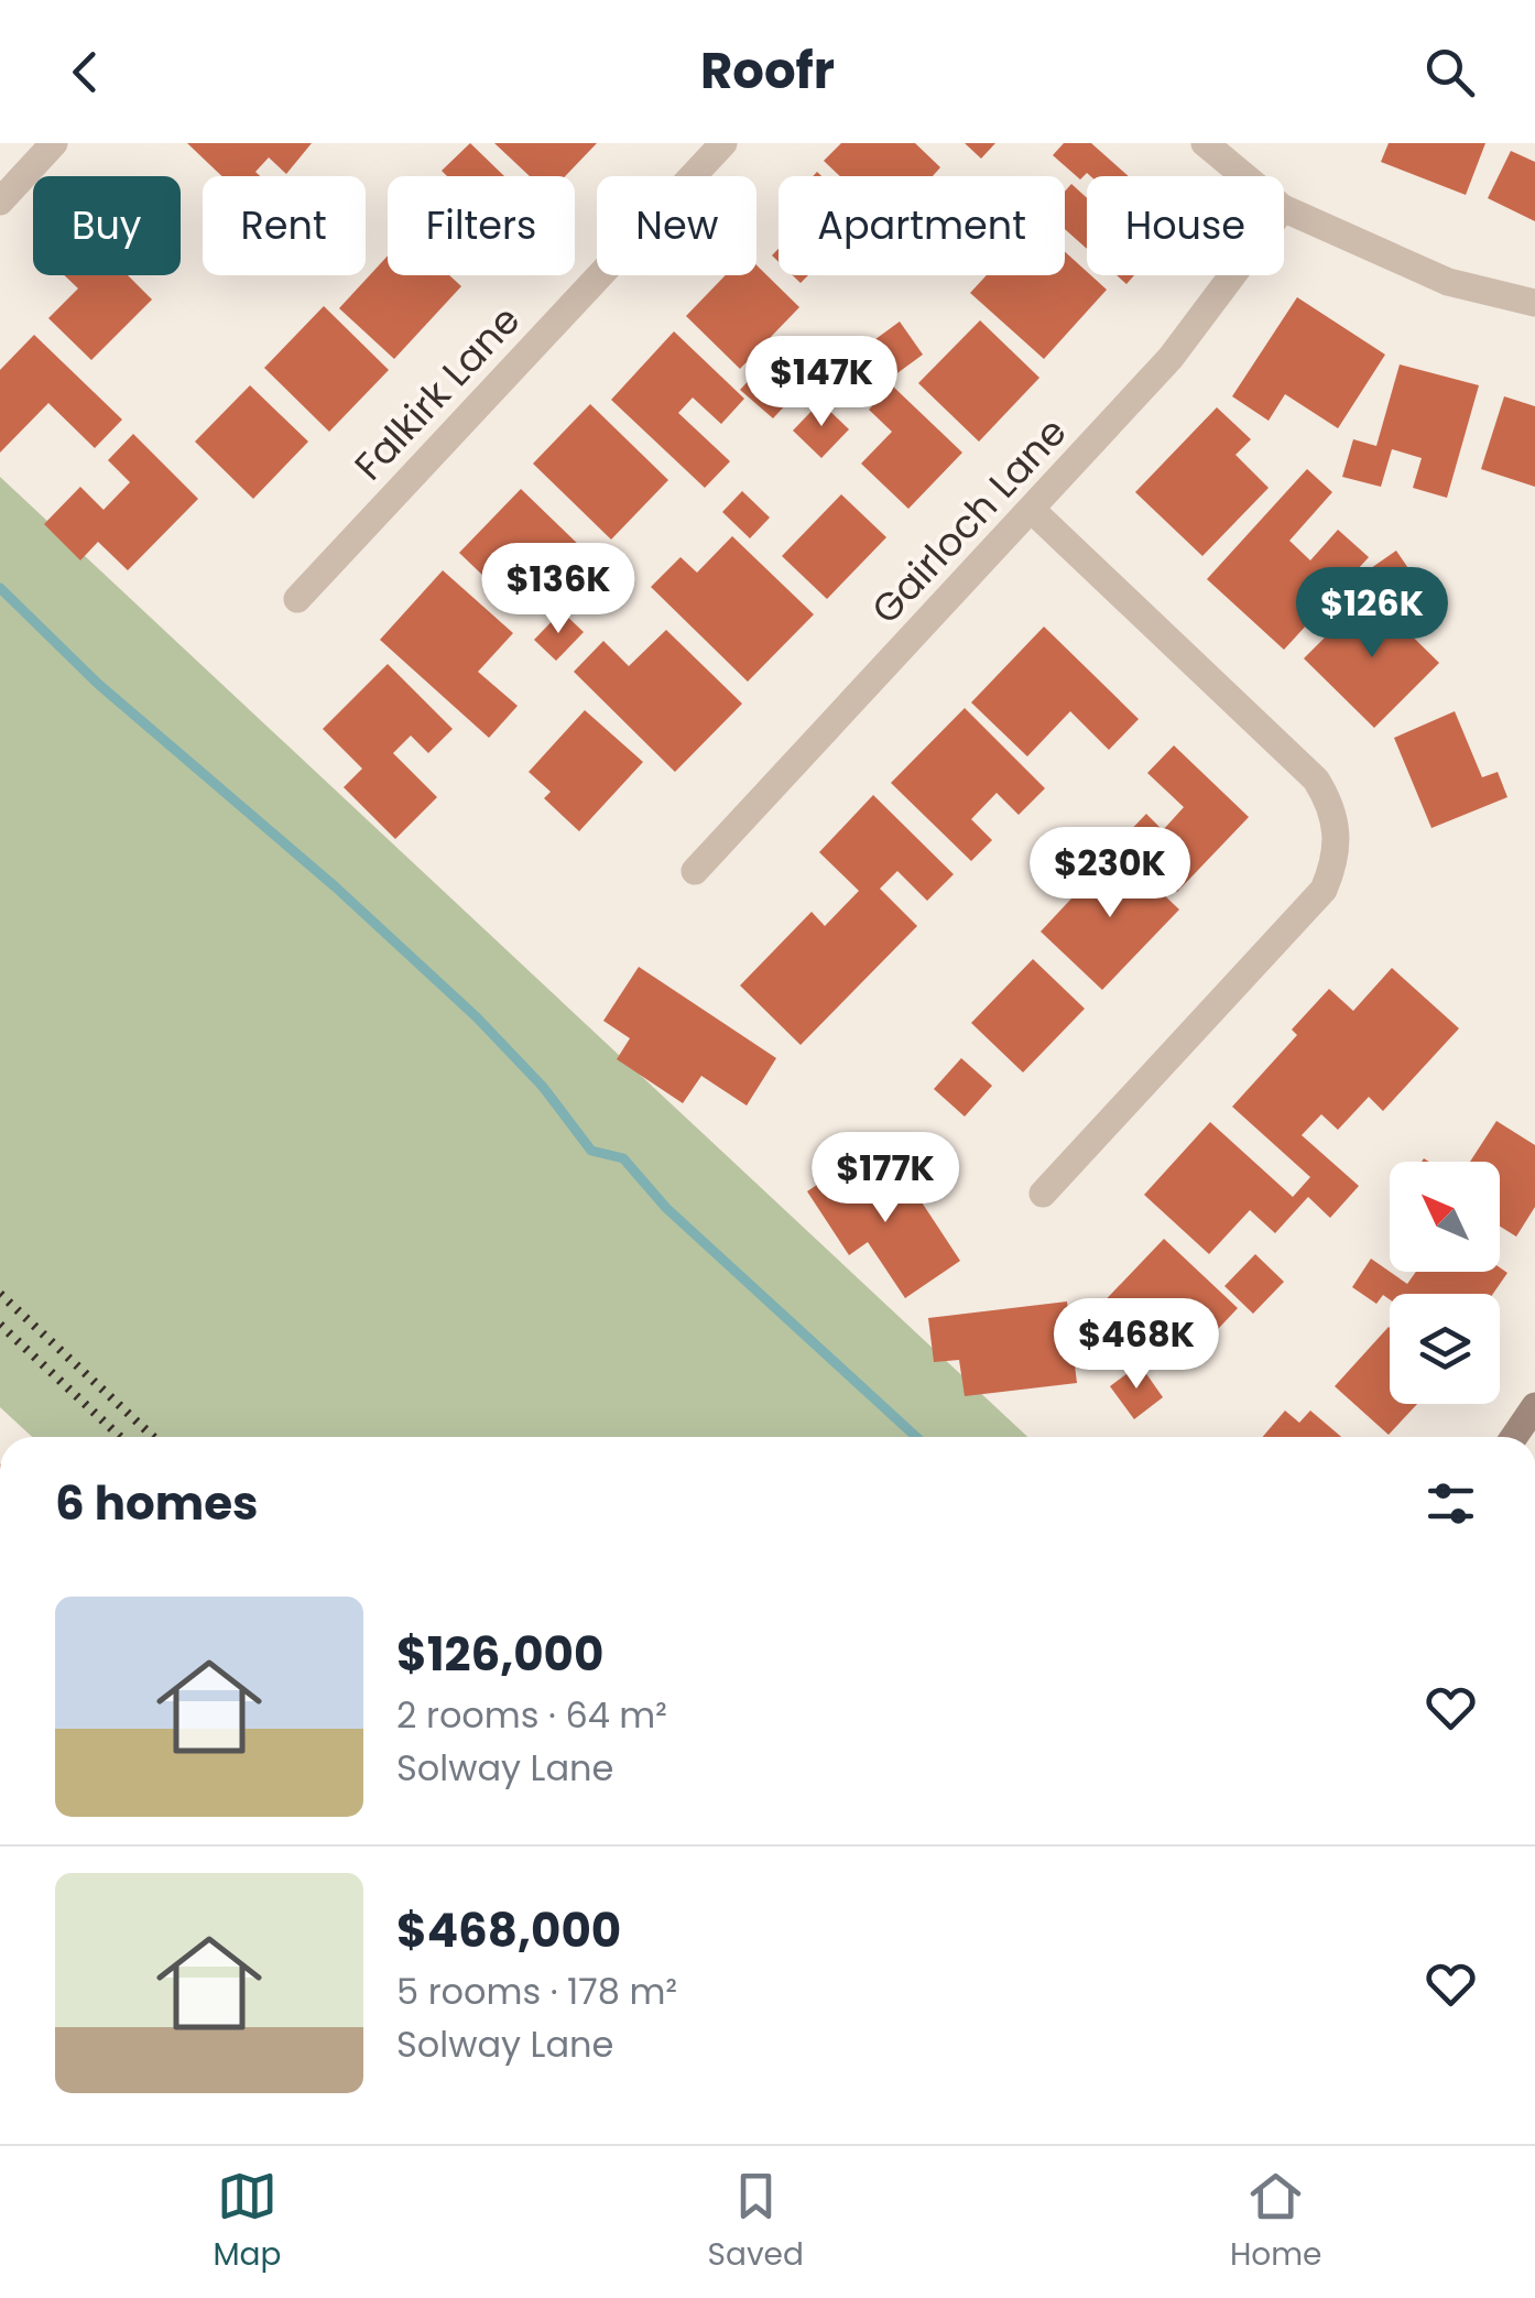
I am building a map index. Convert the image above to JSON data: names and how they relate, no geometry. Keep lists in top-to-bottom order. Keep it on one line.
{"streets":{"street":["Falkirk Lane","Gairloch Lane"]},"north":"top left","page":{"header":"Roofr","chip":["Buy","Rent","Filters","New","Apartment","House"],"price":["$147K","$136K","$126K","$230K","$177K","$468K"],"heading":"6 homes","list":[{"name":"$126,000","note":"2 rooms · 64 m² · Solway Lane"},{"name":"$468,000","note":"5 rooms · 178 m² · Solway Lane"}],"tabs":["Map","Saved","Home"]}}
